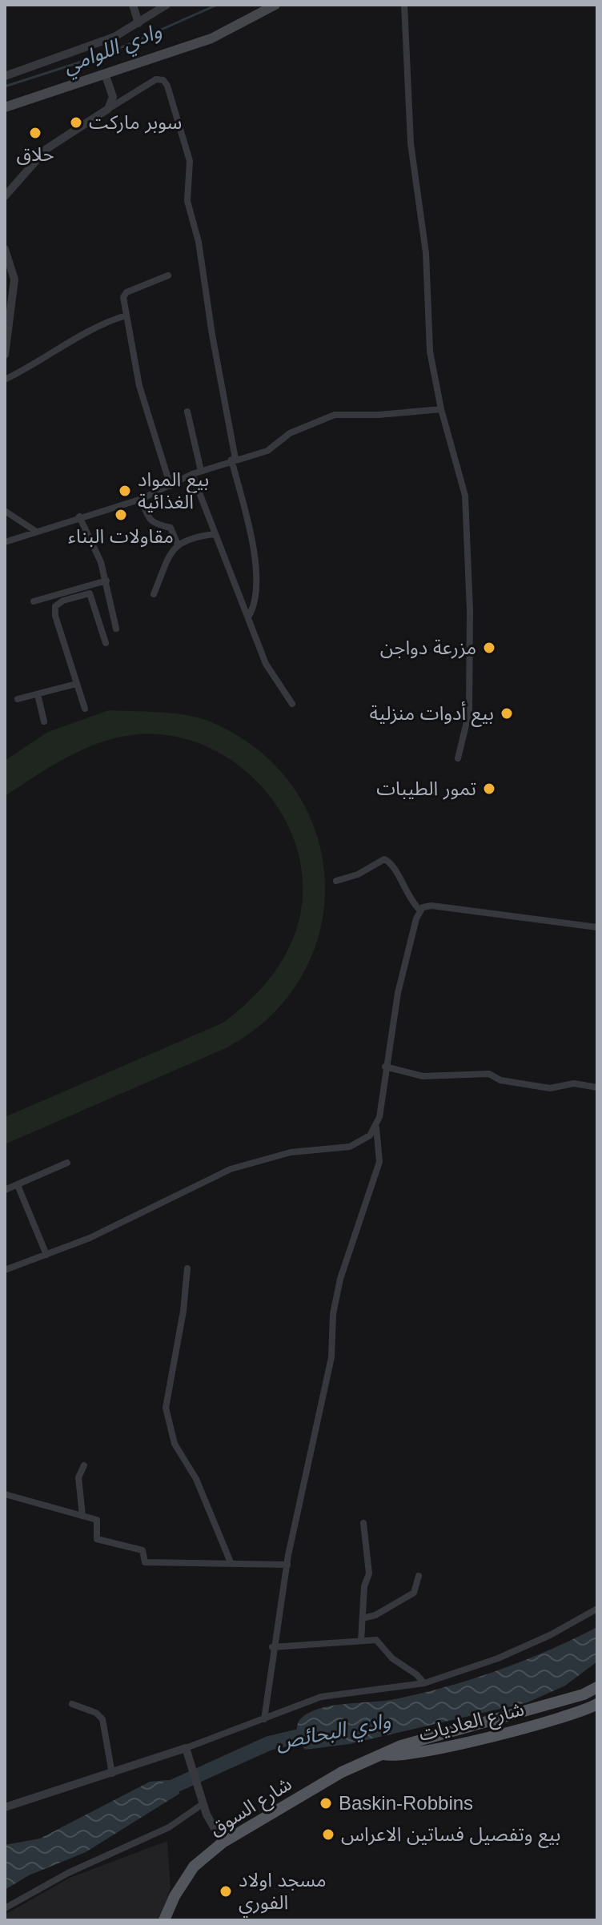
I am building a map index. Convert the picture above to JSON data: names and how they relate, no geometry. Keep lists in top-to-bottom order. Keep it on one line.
{"streets":{"main road":["شارع العاديات","شارع السوق"]},"crossings":[["شارع العاديات","شارع السوق"]],"water":["وادي اللوامي","وادي البحائص"],"places":["سوبر ماركت","حلاق","بيع المواد الغذائية","مقاولات البناء","مزرعة دواجن","بيع أدوات منزلية","تمور الطيبات","Baskin-Robbins","بيع وتفصيل فساتين الاعراس","مسجد اولاد الفوري"]}
